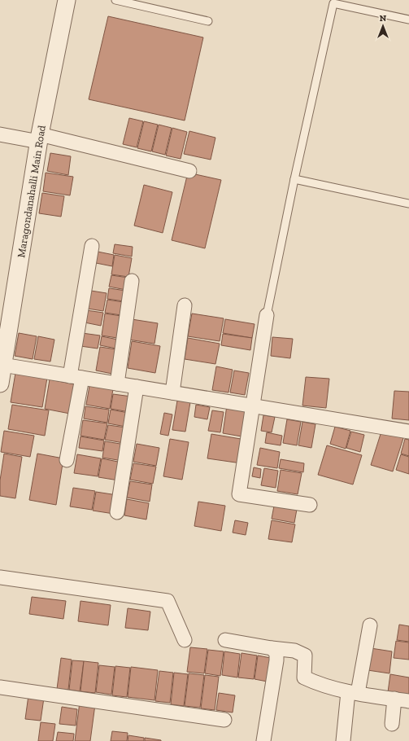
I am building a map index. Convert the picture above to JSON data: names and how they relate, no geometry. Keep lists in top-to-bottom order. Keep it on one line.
{"streets":{"street":["Maragondanahalli Main Road"]},"north":"top"}
